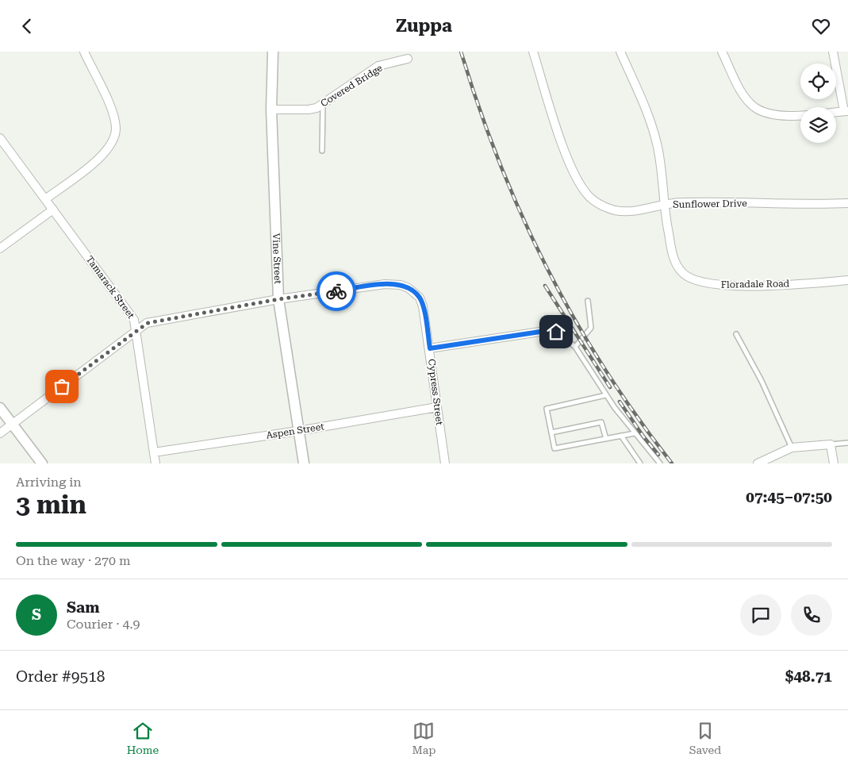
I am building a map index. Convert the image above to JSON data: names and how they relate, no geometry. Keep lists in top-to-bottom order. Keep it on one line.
{"streets":{"street":["Covered Bridge","Sunflower Drive","Vine Street","Floradale Road","Tamarack Street","Cypress Street","Aspen Street"]},"crossings":[["Covered Bridge","Vine Street"],["Sunflower Drive","Floradale Road"],["Vine Street","Cypress Street"],["Vine Street","Aspen Street"],["Tamarack Street","Aspen Street"],["Cypress Street","Aspen Street"]],"page":{"header":"Zuppa","heading":["3 min","Arriving in","07:45–07:50"],"panel":["Sam","Courier · 4.9","Order #9518","$48.71"],"bar":"On the way · 270 m","round":"S","tabs":["Home","Map","Saved"]}}
